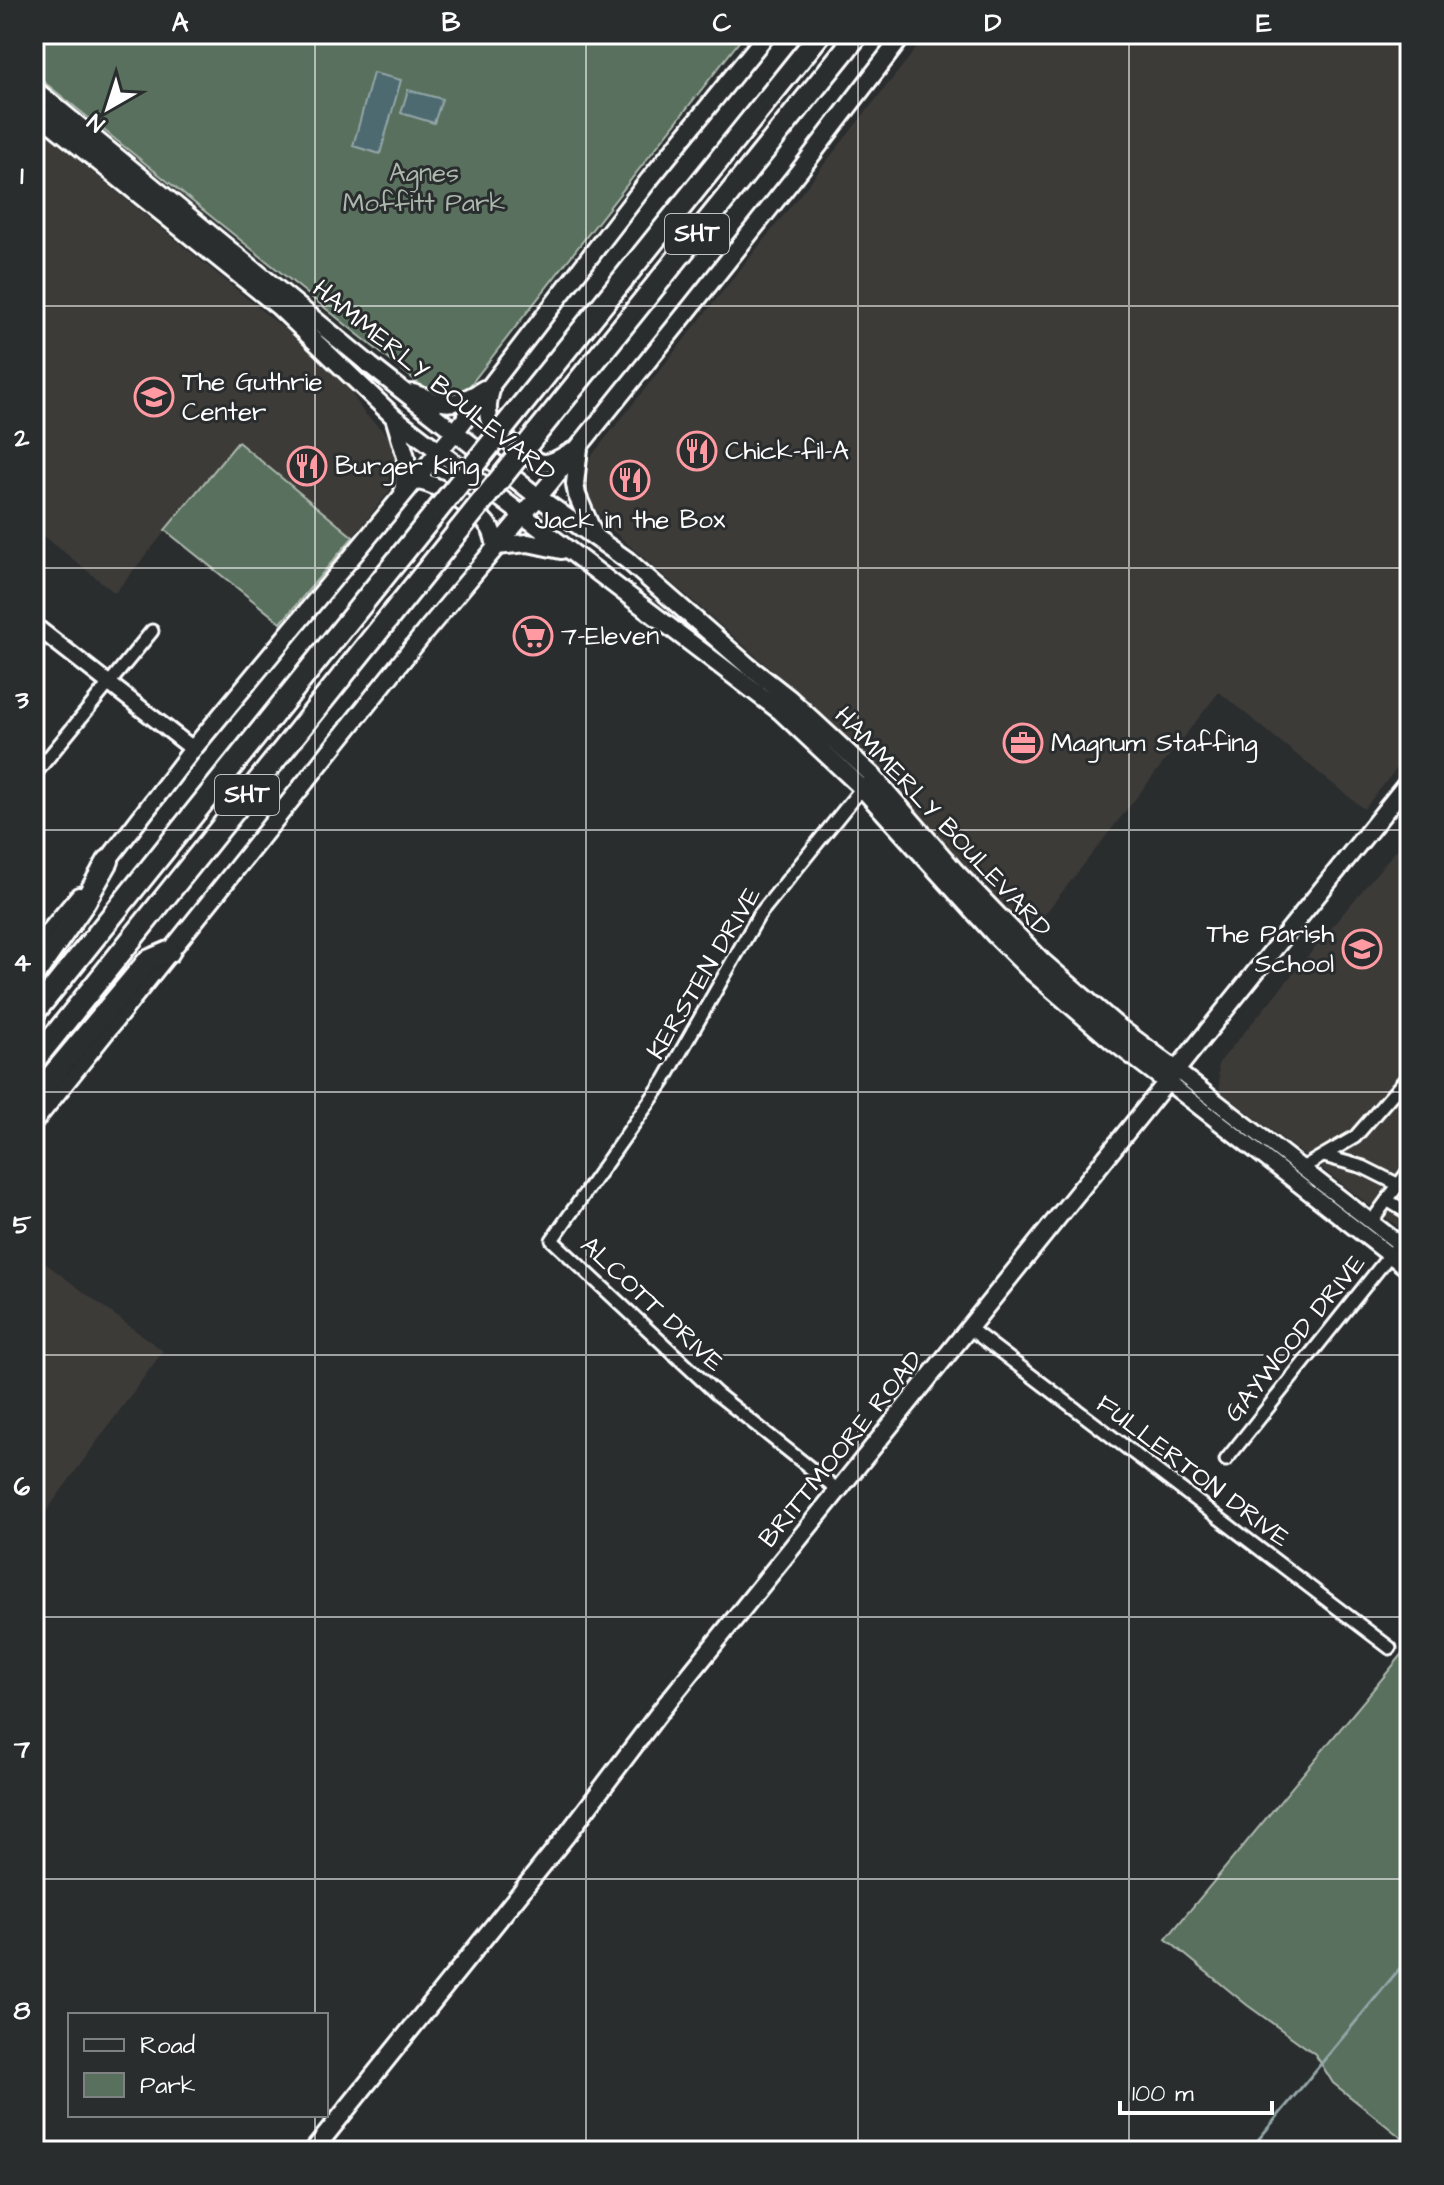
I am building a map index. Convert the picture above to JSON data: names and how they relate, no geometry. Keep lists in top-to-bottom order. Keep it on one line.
{"streets":{"highway":["SHT"],"main road":["HAMMERLY BOULEVARD","BRITTMOORE ROAD"],"street":["KERSTEN DRIVE","ALCOTT DRIVE","GAYWOOD DRIVE","FULLERTON DRIVE"]},"crossings":[["HAMMERLY BOULEVARD","KERSTEN DRIVE"],["HAMMERLY BOULEVARD","GAYWOOD DRIVE"],["HAMMERLY BOULEVARD","BRITTMOORE ROAD"],["KERSTEN DRIVE","ALCOTT DRIVE"],["ALCOTT DRIVE","BRITTMOORE ROAD"],["BRITTMOORE ROAD","FULLERTON DRIVE"]],"parks":["Agnes Moffitt Park"],"places":{"school or university":["The Guthrie Center","The Parish School"],"restaurant":["Chick-fil-A","Burger King","Jack in the Box"],"supermarket":["7-Eleven"],"office":["Magnum Staffing"]},"legend":["Road","Park"],"scale_bar":"100 m","north":"bottom left","grid":{"columns":["A","B","C","D","E"],"rows":["1","2","3","4","5","6","7","8"]}}
